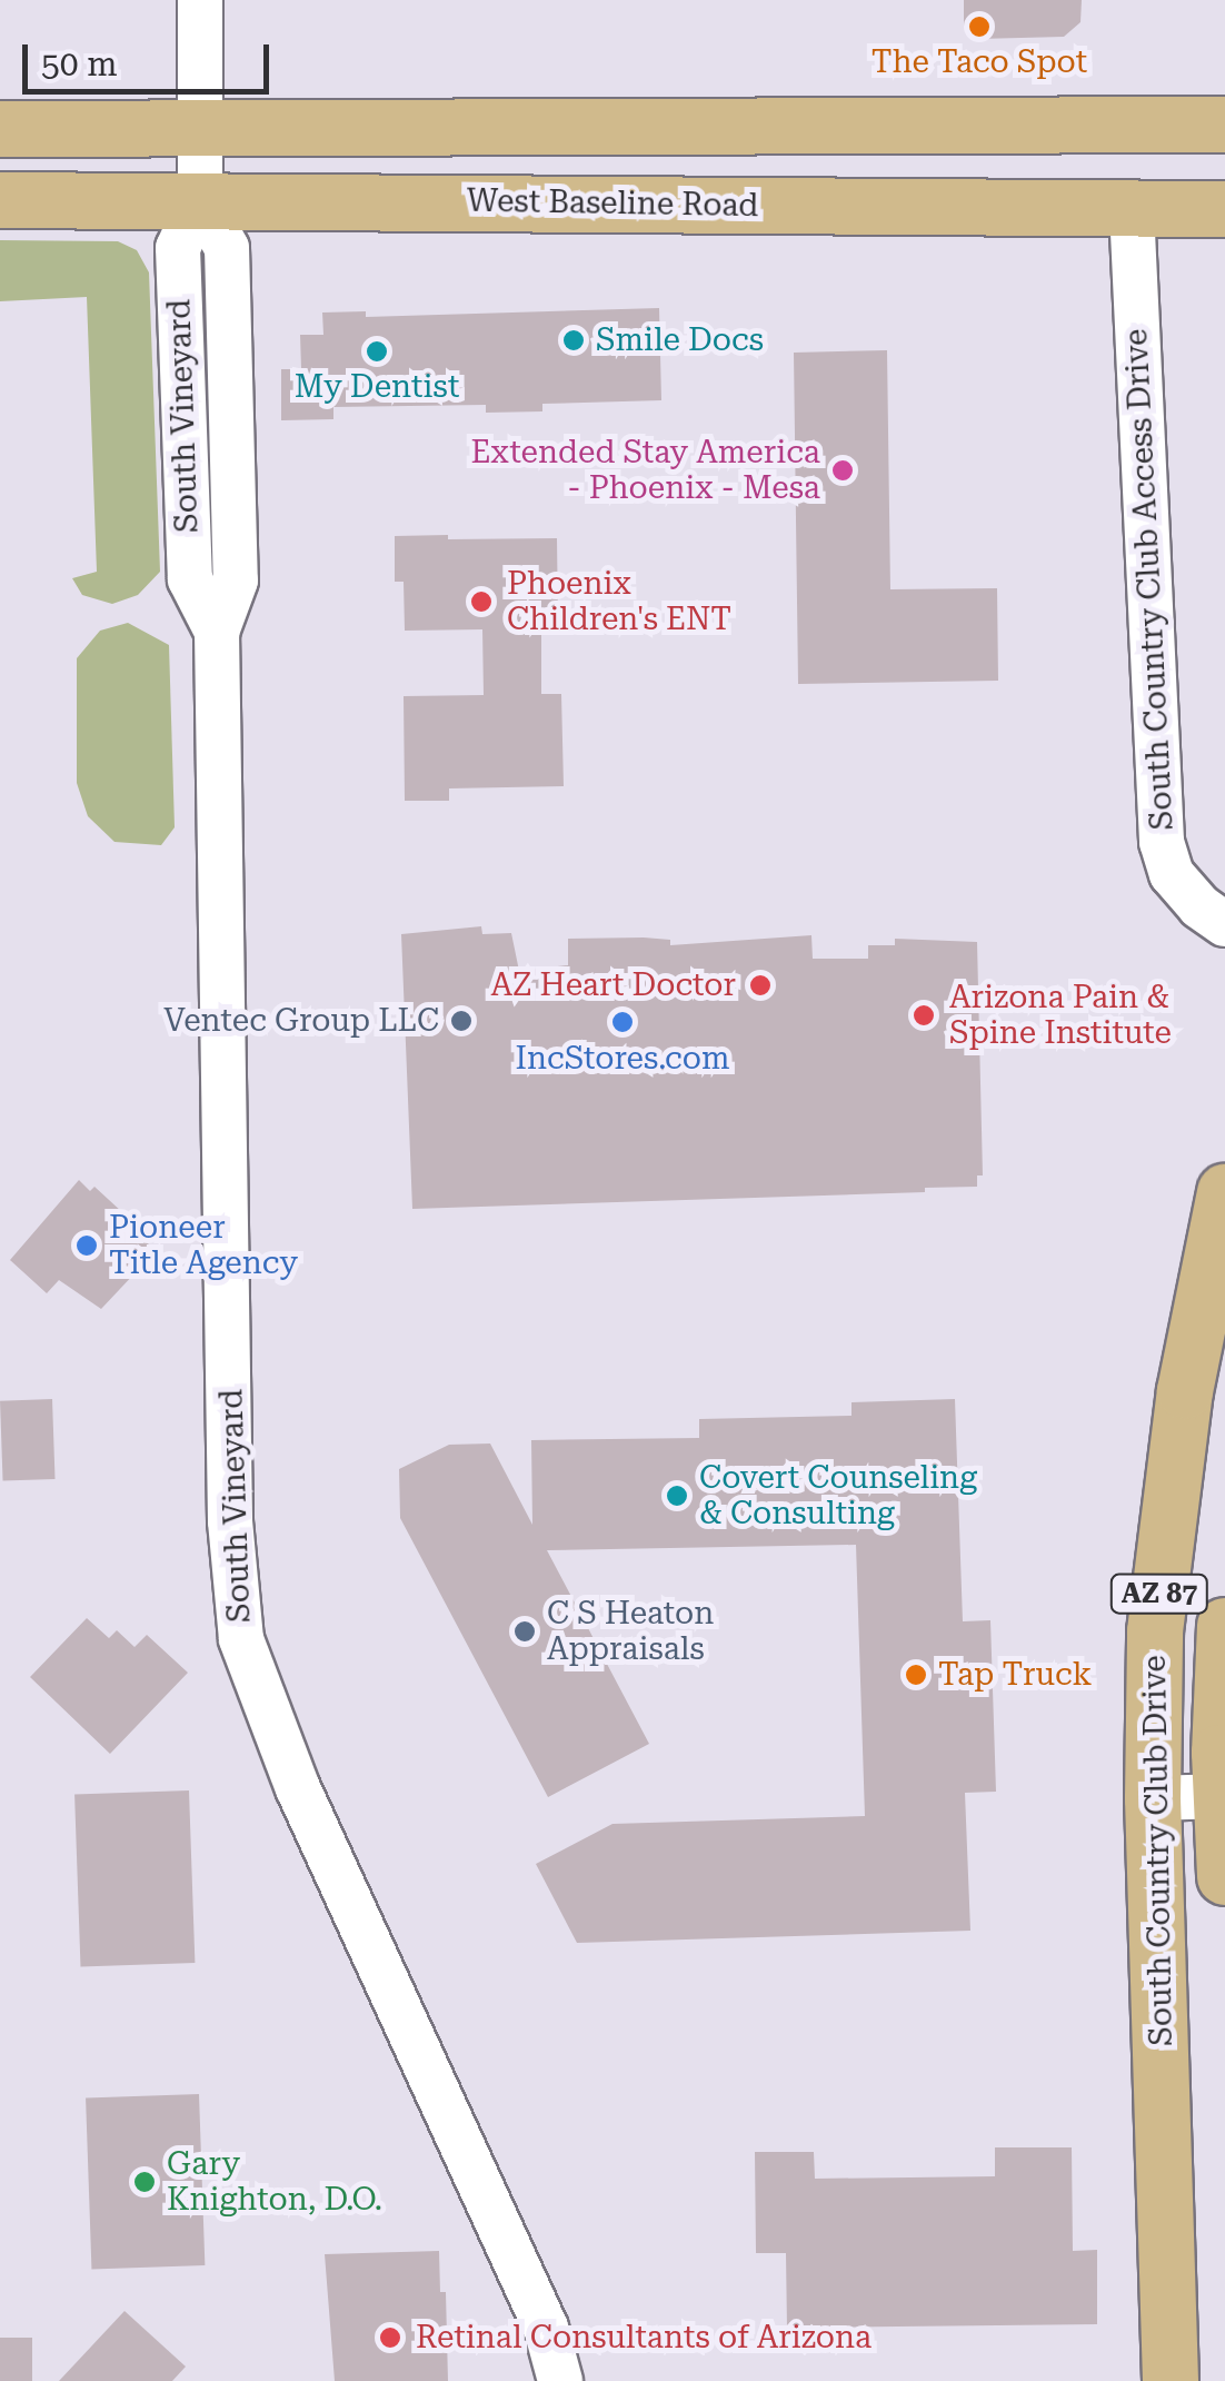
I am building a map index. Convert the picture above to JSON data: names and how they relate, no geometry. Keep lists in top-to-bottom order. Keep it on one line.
{"streets":{"main road":["West Baseline Road","AZ 87","South Country Club Drive"],"street":["South Vineyard","South Country Club Access Drive"]},"crossings":[["West Baseline Road","South Vineyard"],["West Baseline Road","South Country Club Access Drive"]],"places":["The Taco Spot","Smile Docs","My Dentist","Extended Stay America - Phoenix - Mesa","Phoenix Children's ENT","AZ Heart Doctor","Arizona Pain & Spine Institute","Ventec Group LLC","IncStores.com","Pioneer Title Agency","Covert Counseling & Consulting","C S Heaton Appraisals","Tap Truck","Gary Knighton, D.O.","Retinal Consultants of Arizona"],"scale_bar":"50 m"}
